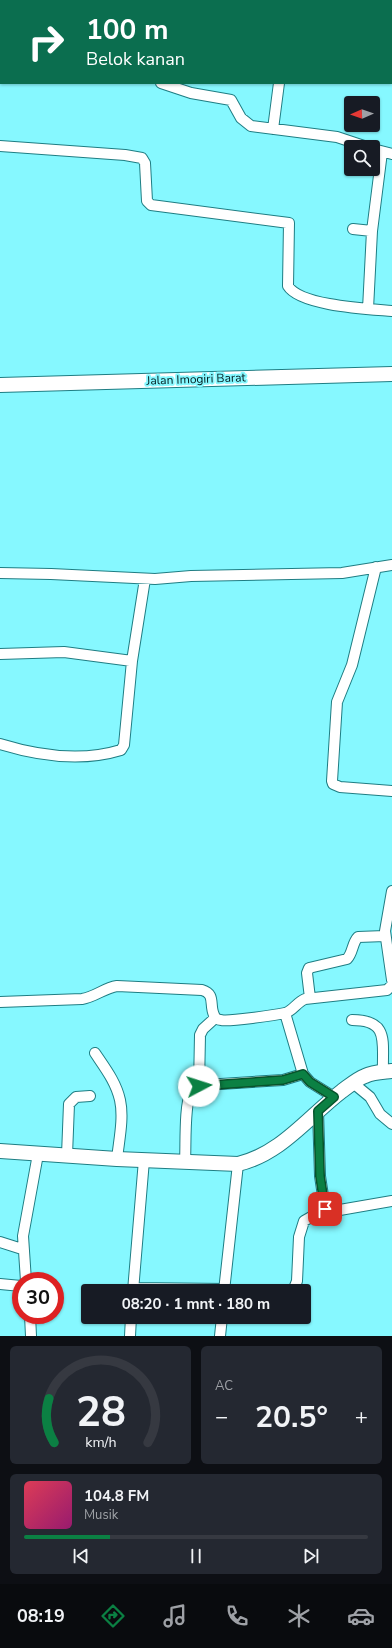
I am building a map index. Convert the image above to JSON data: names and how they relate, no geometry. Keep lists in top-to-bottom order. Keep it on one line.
{"streets":{"street":["Jalan Imogiri Barat"]},"north":"left","page":{"turn":["100 m","Belok kanan"],"limit":"30","trip":"08:20 · 1 mnt · 180 m","tile":"AC","heat":["−","20.5°","+"],"song":["104.8 FM","Musik"],"tabs":"08:19","gauge":["28","km/h"]}}
